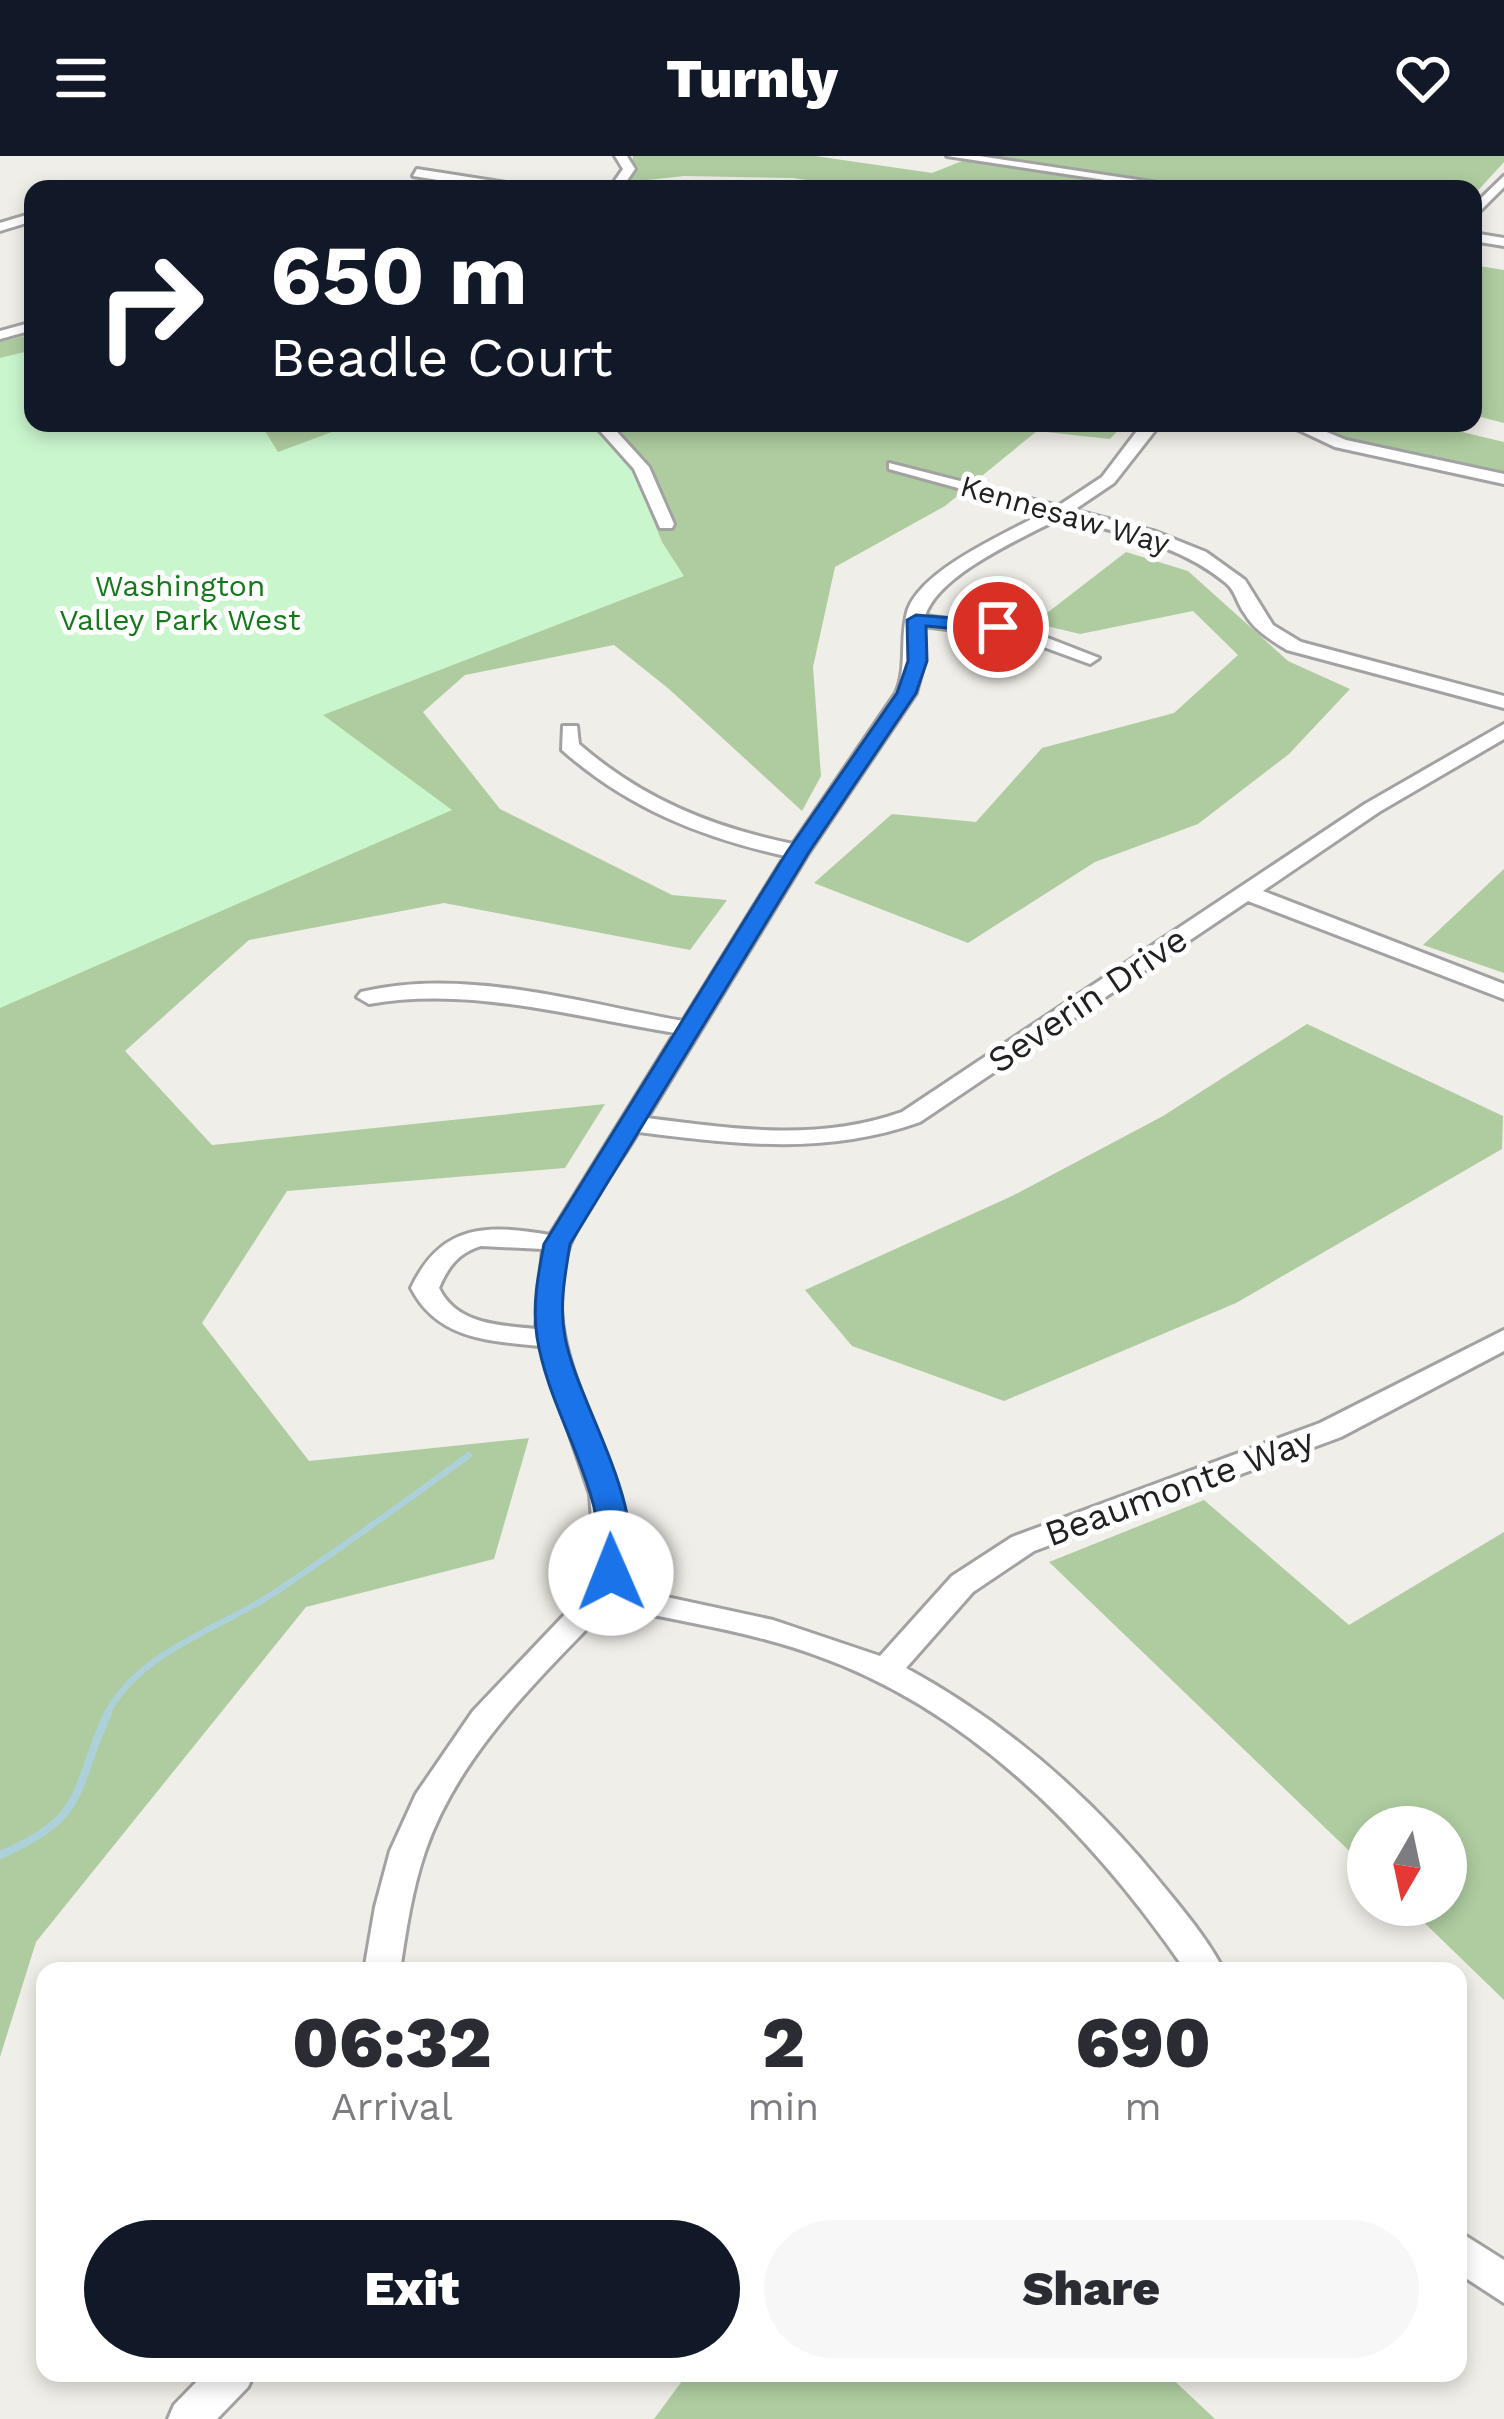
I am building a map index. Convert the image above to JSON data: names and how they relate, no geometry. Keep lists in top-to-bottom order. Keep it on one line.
{"streets":{"street":["Kennesaw Way","Severin Drive","Beaumonte Way"]},"parks":["Washington Valley Park West"],"north":"bottom","page":{"header":"Turnly","turn":["650 m","Beadle Court"],"eta":["06:32","Arrival","2","min","690","m"],"buttons":["Exit","Share"]}}
